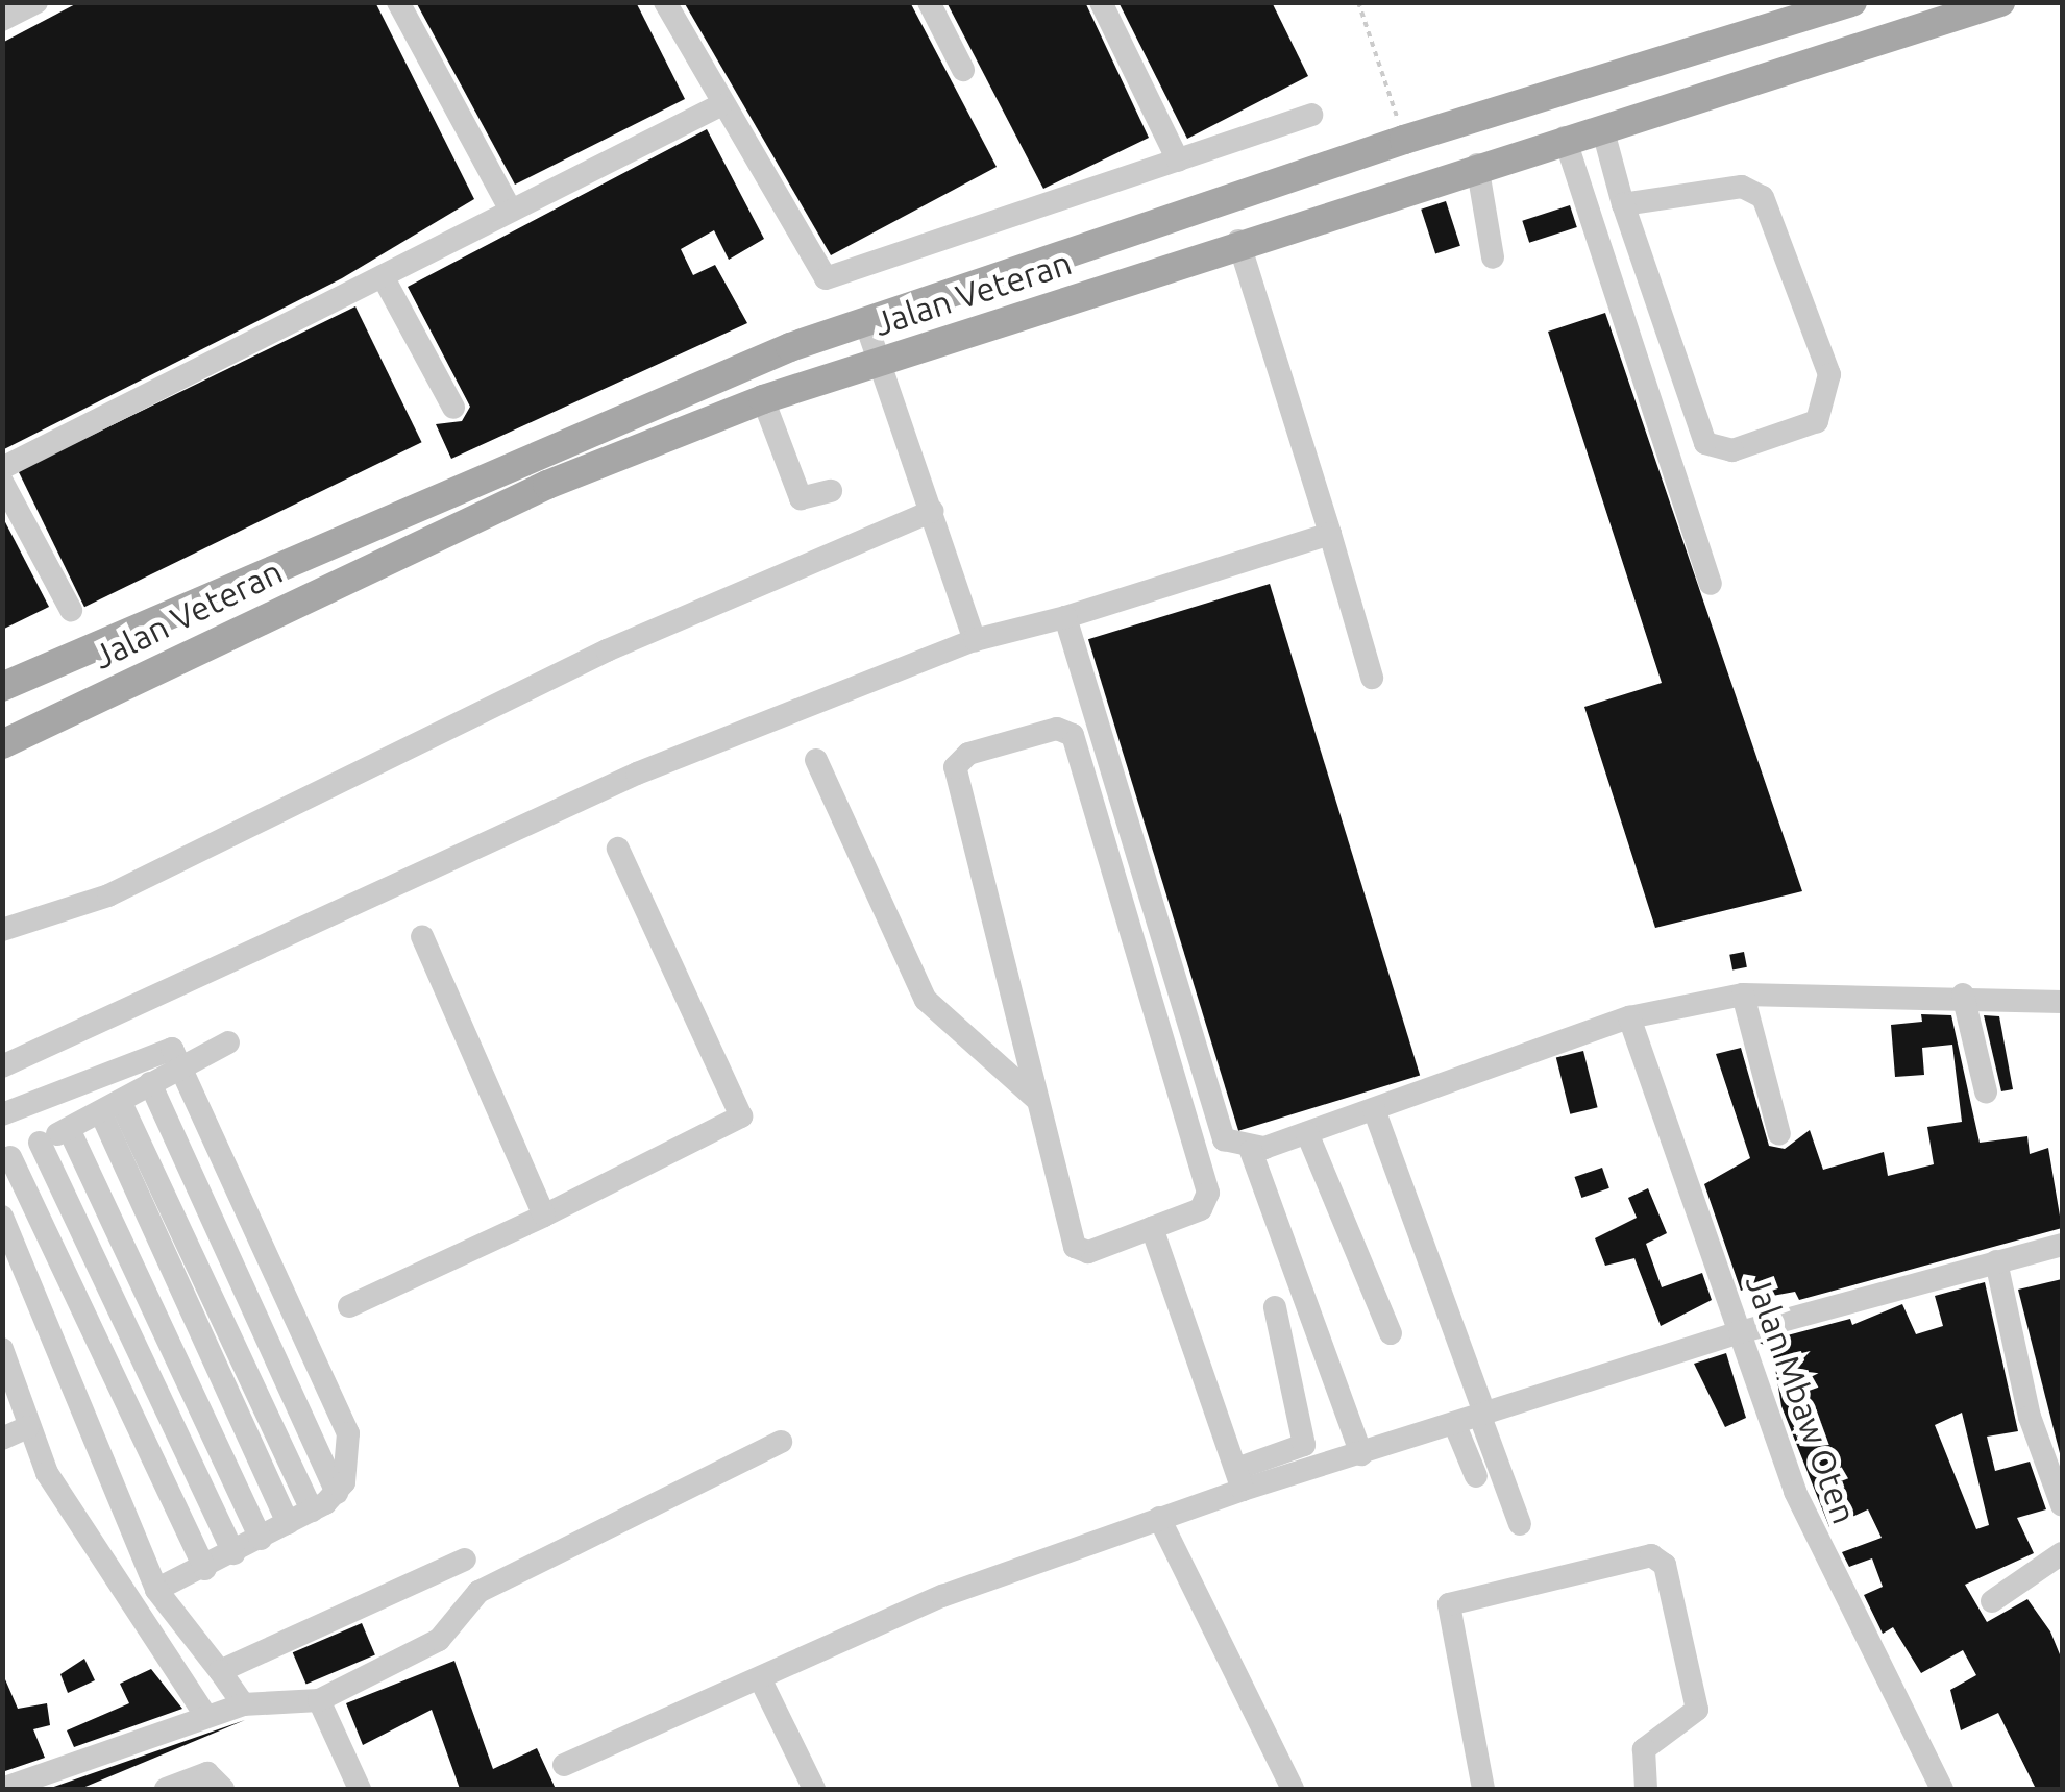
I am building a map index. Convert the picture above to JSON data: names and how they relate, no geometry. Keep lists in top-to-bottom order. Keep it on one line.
{"streets":{"main road":["Jalan Veteran"],"street":["Jalan Mbaw Oten"]}}
